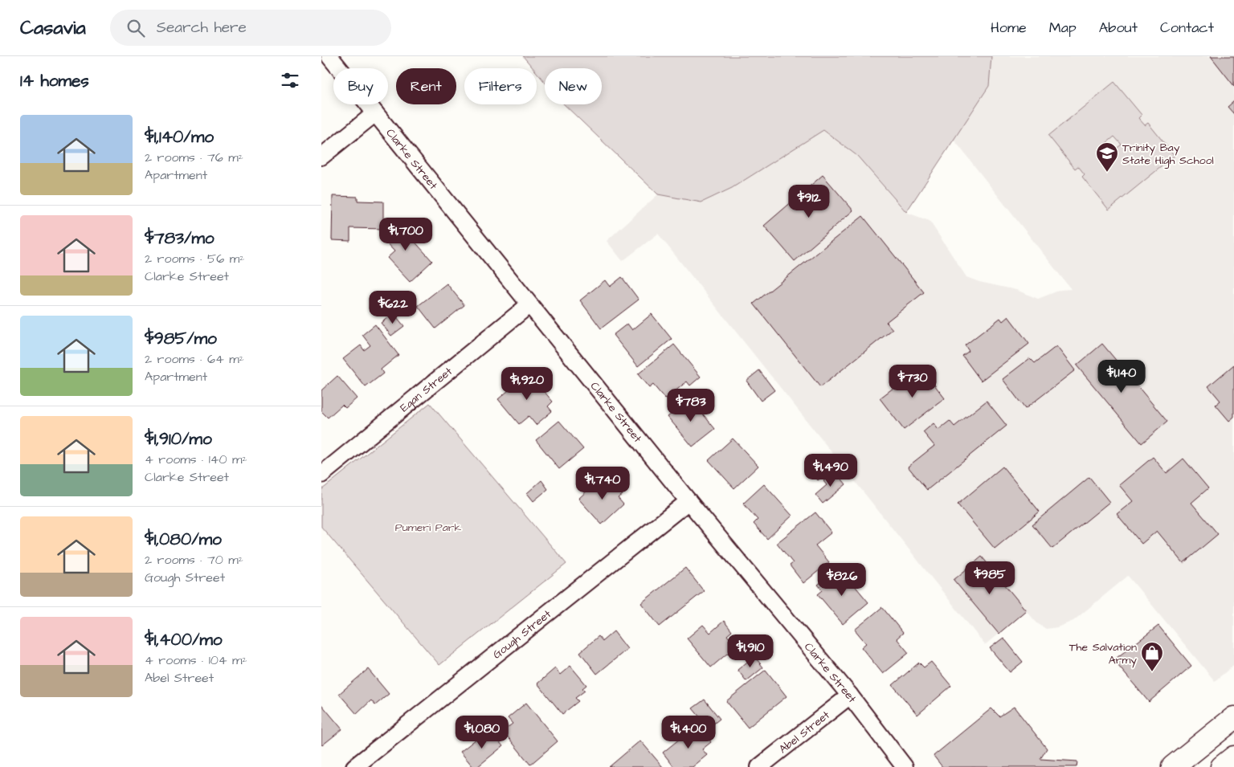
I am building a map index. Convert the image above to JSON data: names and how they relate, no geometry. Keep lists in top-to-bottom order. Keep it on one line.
{"streets":{"street":["Clarke Street","Egan Street","Gough Street","Abel Street"]},"crossings":[["Clarke Street","Egan Street"],["Clarke Street","Gough Street"],["Clarke Street","Abel Street"]],"parks":["Pumeri Park"],"places":{"school or university":["Trinity Bay State High School"],"shop":["The Salvation Army"]},"page":{"header":"Casavia","search":"Search here","nav":["Home","Map","About","Contact"],"heading":"14 homes","chip":["Buy","Rent","Filters","New"],"list":[{"name":"$1,140/mo","note":"2 rooms · 76 m² · Apartment"},{"name":"$783/mo","note":"2 rooms · 56 m² · Clarke Street"},{"name":"$985/mo","note":"2 rooms · 64 m² · Apartment"},{"name":"$1,910/mo","note":"4 rooms · 140 m² · Clarke Street"},{"name":"$1,080/mo","note":"2 rooms · 70 m² · Gough Street"},{"name":"$1,400/mo","note":"4 rooms · 104 m² · Abel Street"}],"price":["$912","$1,700","$622","$1,140","$730","$1,920","$783","$1,490","$1,740","$985","$826","$1,910","$1,080","$1,400"]}}
